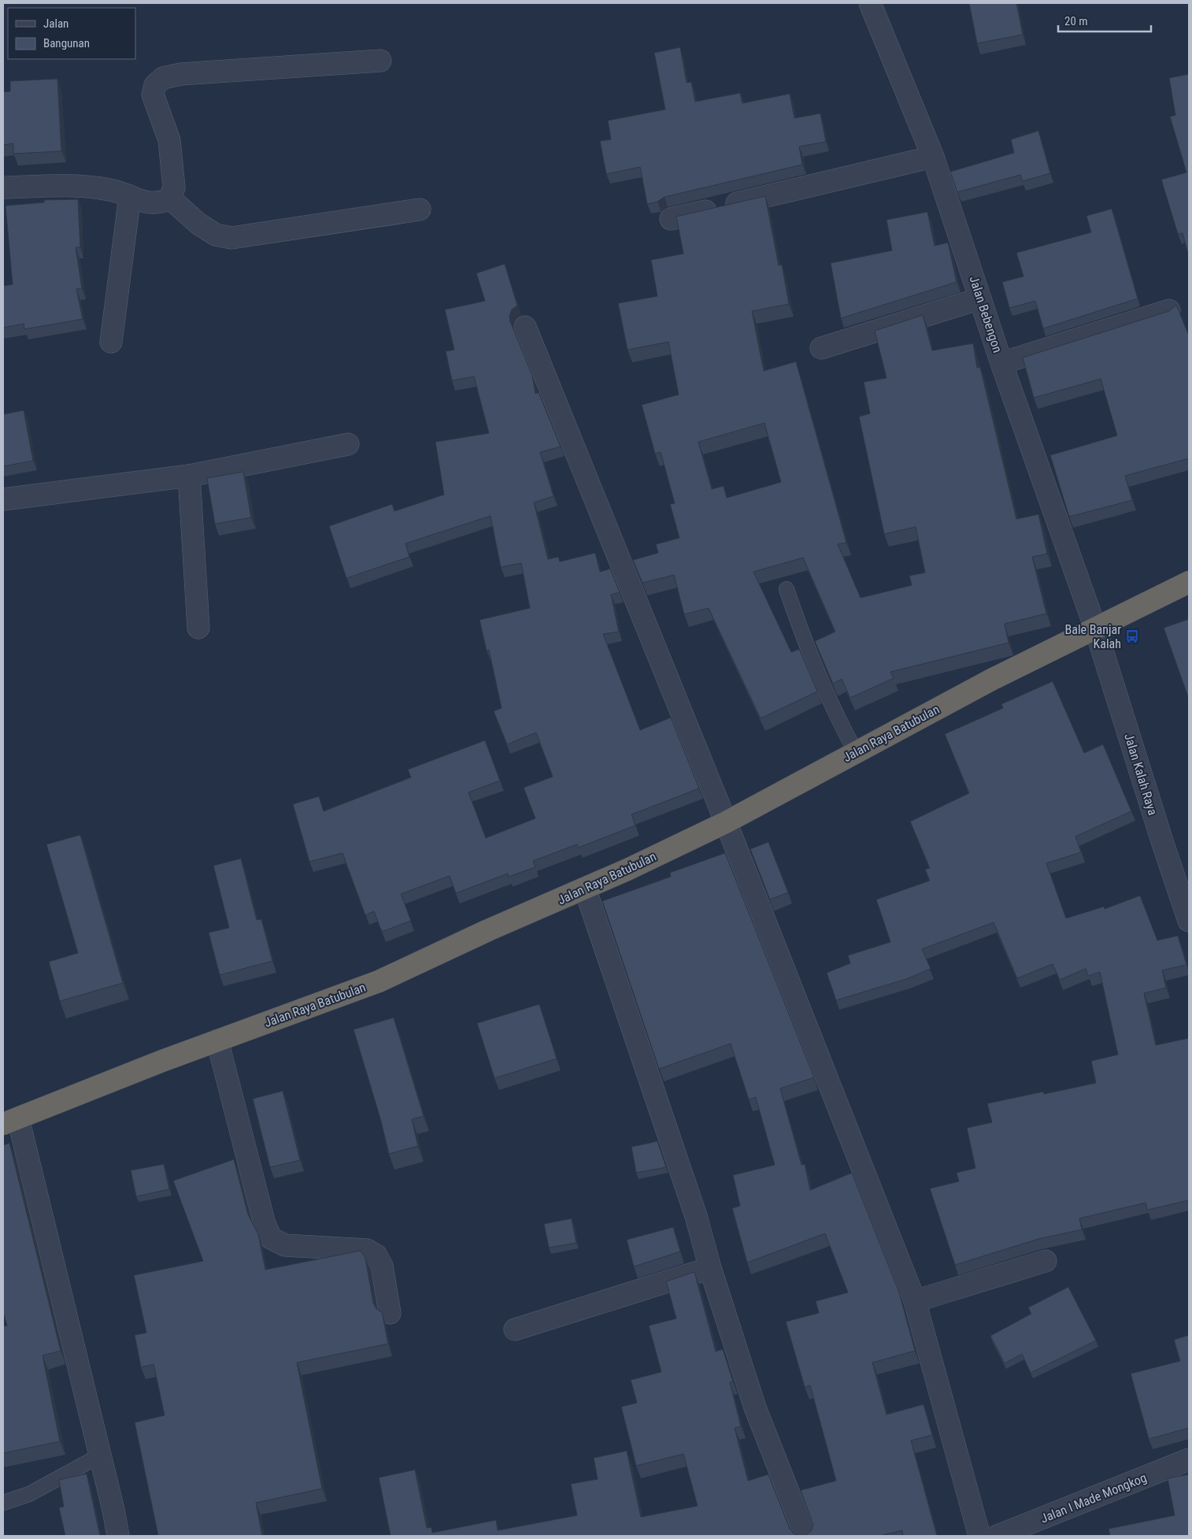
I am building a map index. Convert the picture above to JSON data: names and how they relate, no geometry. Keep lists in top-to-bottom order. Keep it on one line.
{"streets":{"highway":["Jalan Raya Batubulan"],"street":["Jalan Bebengon","Jalan Kalah Raya","Jalan I Made Mongkog"]},"crossings":[["Jalan Bebengon","Jalan Raya Batubulan"],["Jalan Bebengon","Jalan Kalah Raya"],["Jalan Raya Batubulan","Jalan Kalah Raya"]],"places":{"bus stop":["Bale Banjar Kalah"]},"legend":["Jalan","Bangunan"],"scale_bar":"20 m"}
